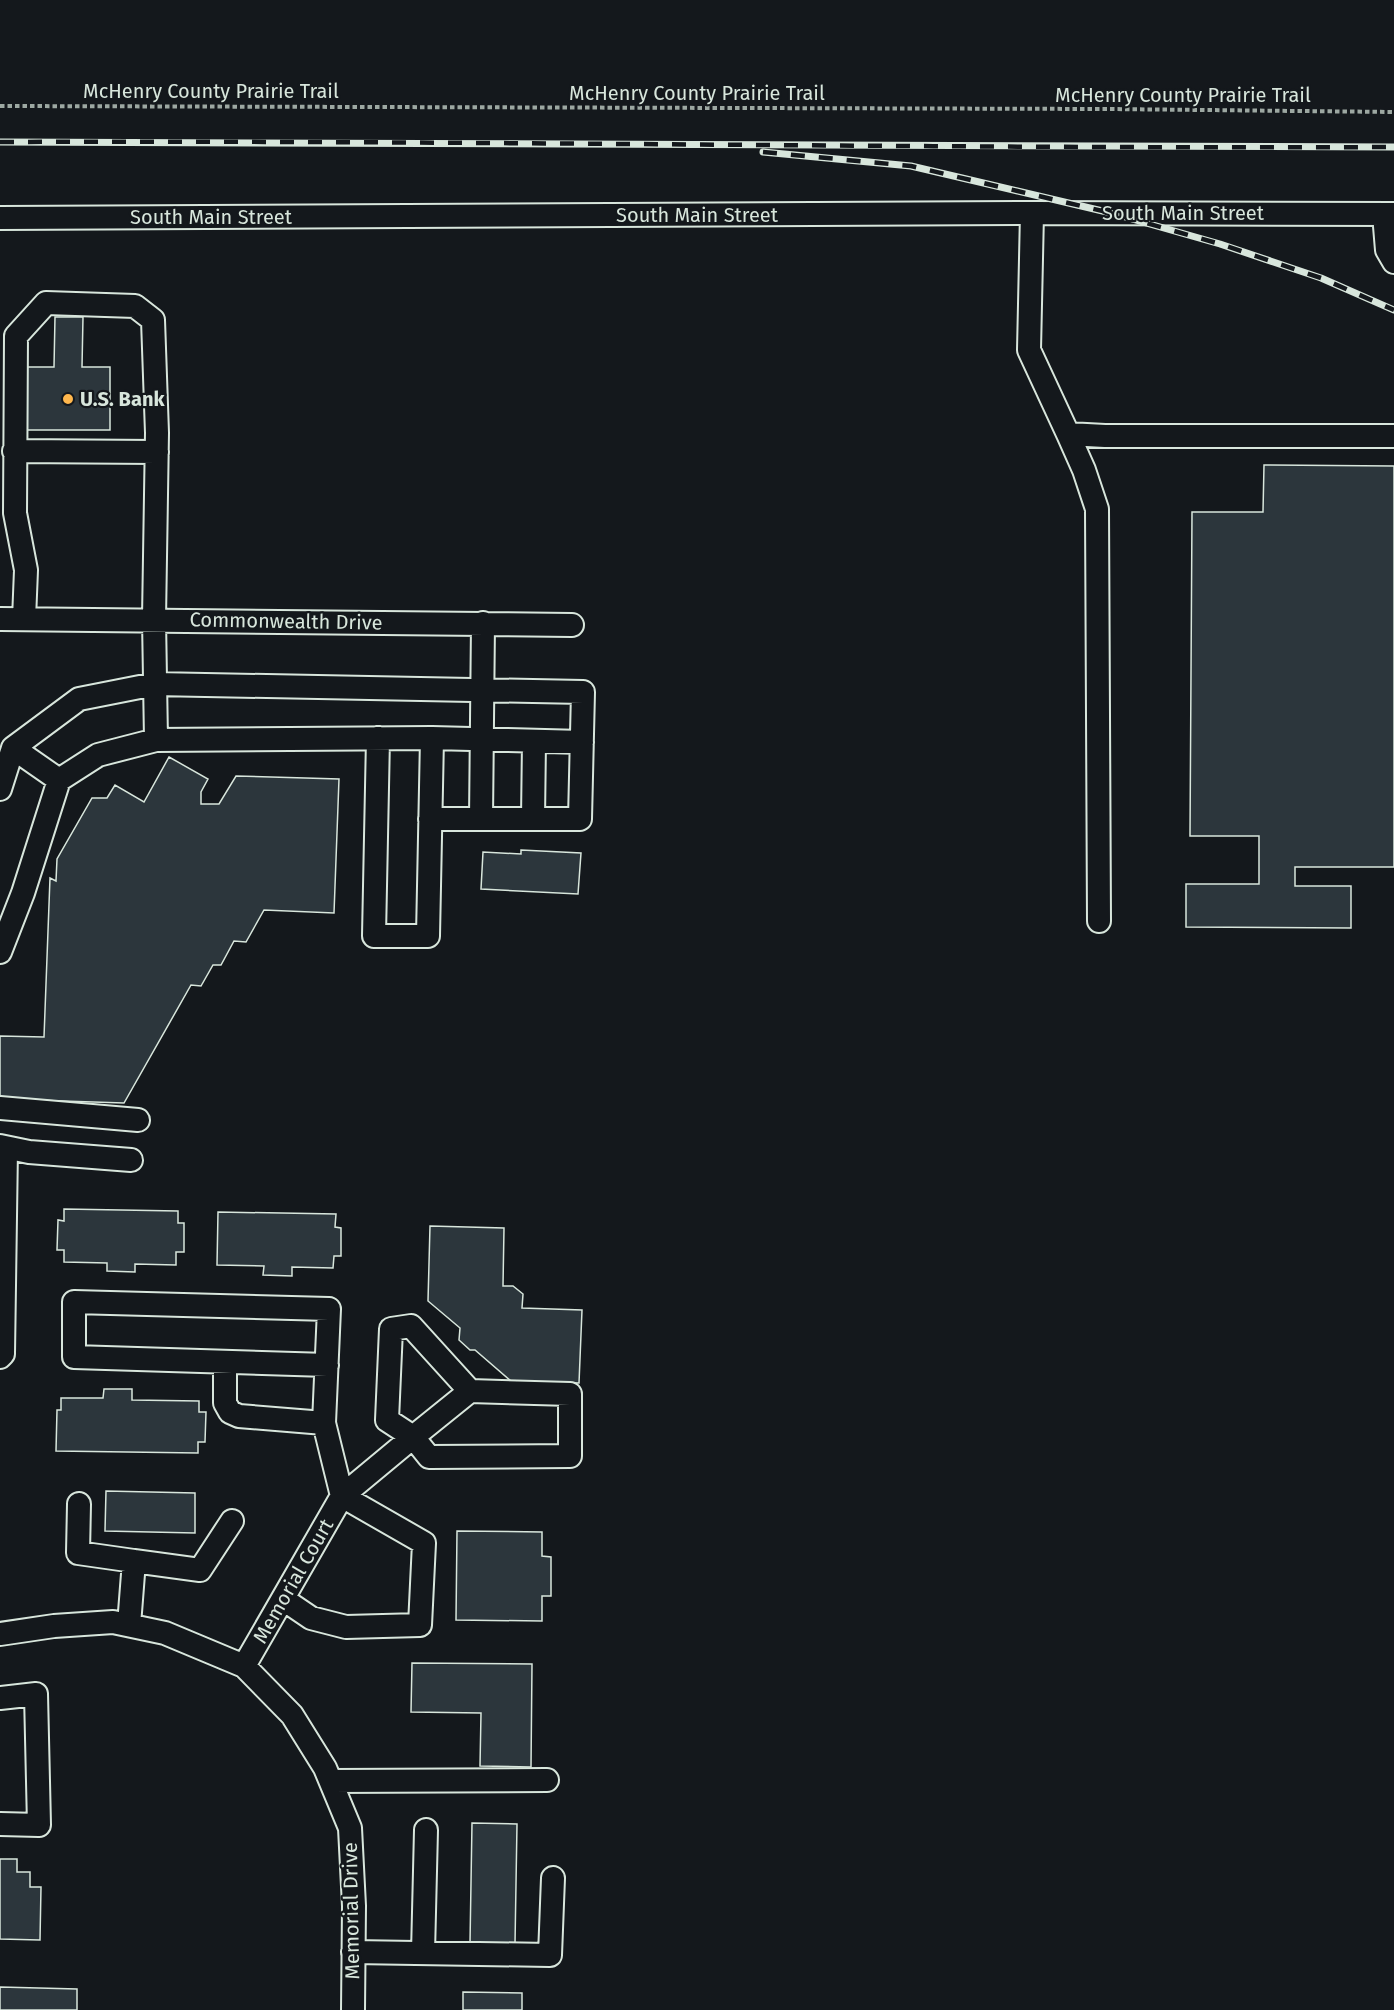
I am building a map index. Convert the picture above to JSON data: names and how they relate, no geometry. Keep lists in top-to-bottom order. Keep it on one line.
{"streets":{"street":["South Main Street","Commonwealth Drive","Memorial Court","Memorial Drive"],"path":["McHenry County Prairie Trail"]},"crossings":[["Memorial Court","Memorial Drive"]],"places":["U.S. Bank"]}
